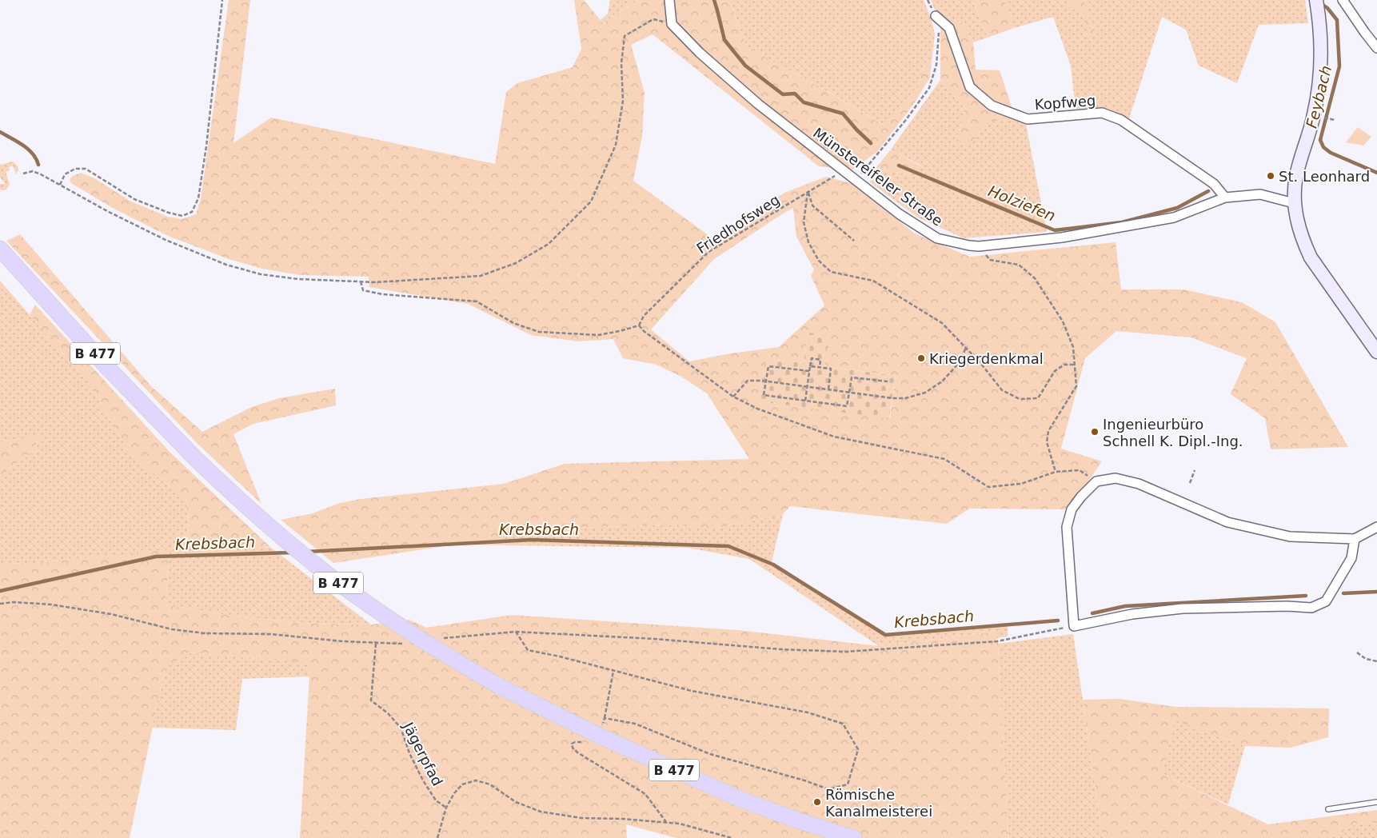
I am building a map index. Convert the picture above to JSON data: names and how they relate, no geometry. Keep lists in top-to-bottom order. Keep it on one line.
{"streets":{"main road":["B 477"],"street":["Kopfweg","Münstereifeler Straße"],"path":["Friedhofsweg","Jägerpfad"]},"crossings":[["Kopfweg","Münstereifeler Straße"],["Münstereifeler Straße","Friedhofsweg"]],"water":["Feybach","Holziefen","Krebsbach"],"places":["St. Leonhard","Kriegerdenkmal","Ingenieurbüro Schnell K. Dipl.-Ing.","Römische Kanalmeisterei"]}
